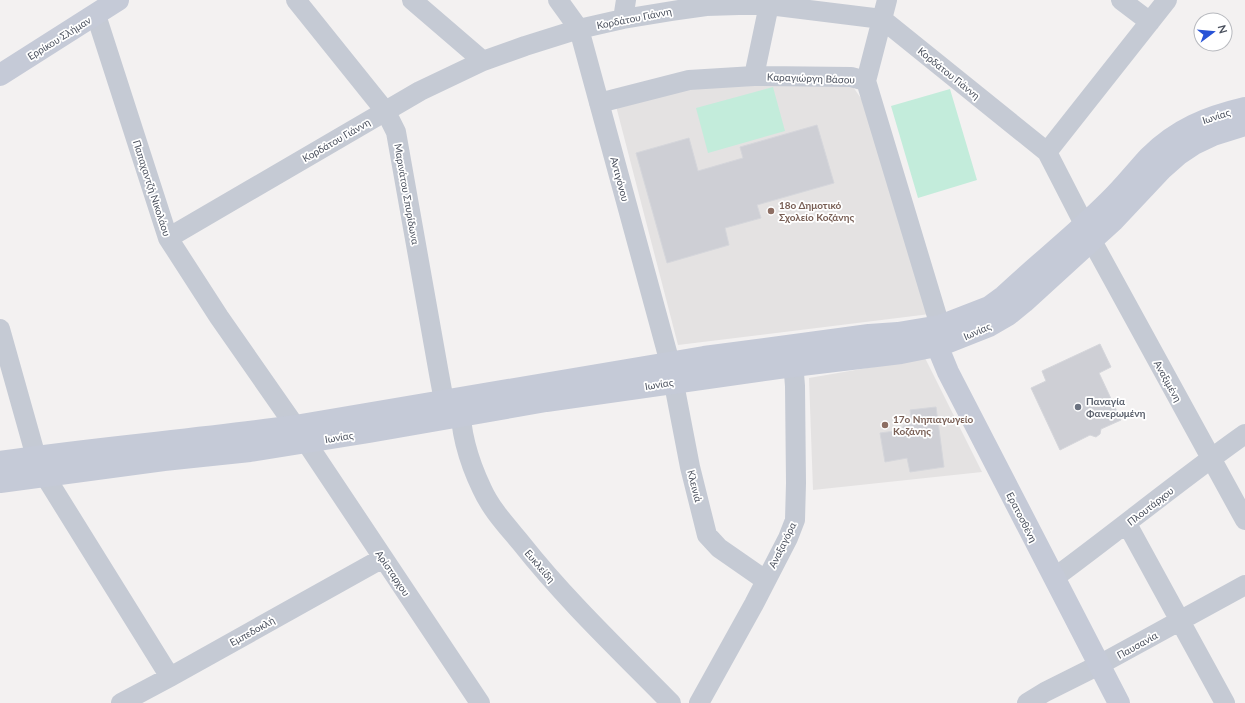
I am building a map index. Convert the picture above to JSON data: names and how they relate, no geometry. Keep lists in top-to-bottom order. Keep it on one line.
{"streets":{"main road":["Ερρίκου Σλήμαν","Ιωνίας","Ερατοσθένη"],"street":["Κορδάτου Γιάννη","Καραγιώργη Βάσου","Αντιγόνου","Παπαχαντζή Νικολάου","Μαρινάτου Σπυρίδωνα","Αναξιμένη","Κλεινιά","Πλουτάρχου","Αναξαγόρα","Ευκλείδη","Αρίσταρχου","Εμπεδοκλή","Παυσανία"]},"crossings":[["Κορδάτου Γιάννη","Ιωνίας"],["Κορδάτου Γιάννη","Αντιγόνου"],["Κορδάτου Γιάννη","Παπαχαντζή Νικολάου"],["Κορδάτου Γιάννη","Μαρινάτου Σπυρίδωνα"],["Κορδάτου Γιάννη","Αναξιμένη"],["Ερρίκου Σλήμαν","Παπαχαντζή Νικολάου"],["Καραγιώργη Βάσου","Ιωνίας"],["Καραγιώργη Βάσου","Αντιγόνου"],["Καραγιώργη Βάσου","Ερατοσθένη"],["Ιωνίας","Αντιγόνου"],["Ιωνίας","Παπαχαντζή Νικολάου"],["Ιωνίας","Μαρινάτου Σπυρίδωνα"],["Ιωνίας","Αναξιμένη"],["Ιωνίας","Κλεινιά"],["Ιωνίας","Ερατοσθένη"],["Ιωνίας","Αναξαγόρα"],["Ιωνίας","Ευκλείδη"],["Ιωνίας","Αρίσταρχου"],["Αντιγόνου","Κλεινιά"],["Παπαχαντζή Νικολάου","Αρίσταρχου"],["Μαρινάτου Σπυρίδωνα","Ευκλείδη"],["Αναξιμένη","Πλουτάρχου"],["Κλεινιά","Αναξαγόρα"],["Πλουτάρχου","Ερατοσθένη"],["Ερατοσθένη","Παυσανία"],["Αρίσταρχου","Εμπεδοκλή"]],"places":["18ο Δημοτικό Σχολείο Κοζάνης","Παναγία Φανερωμένη","17ο Νηπιαγωγείο Κοζάνης"],"north":"right"}
